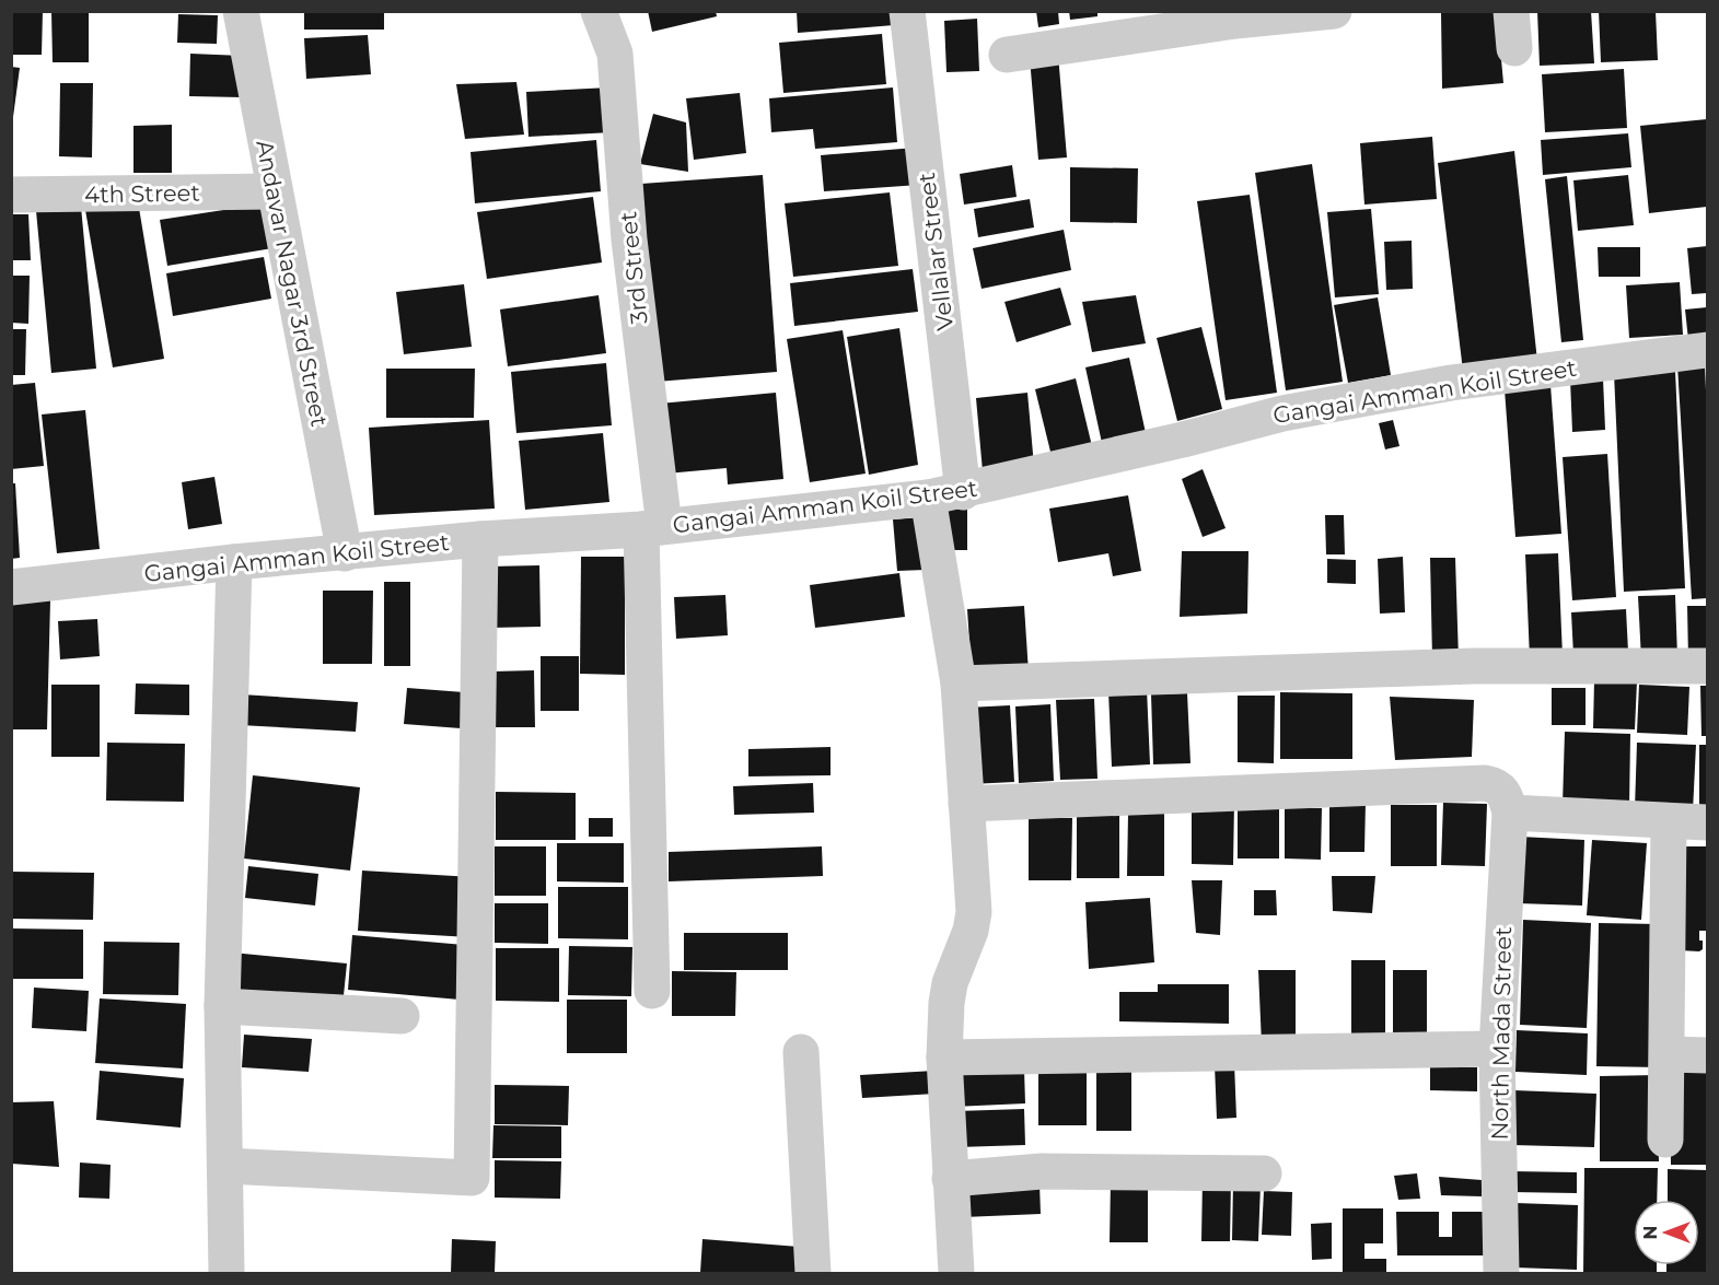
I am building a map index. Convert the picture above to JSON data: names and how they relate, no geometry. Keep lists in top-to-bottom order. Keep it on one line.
{"streets":{"street":["4th Street","Vellalar Street","3rd Street","Andavar Nagar 3rd Street","Gangai Amman Koil Street","North Mada Street"]},"crossings":[["4th Street","Andavar Nagar 3rd Street"],["Vellalar Street","Gangai Amman Koil Street"],["3rd Street","Gangai Amman Koil Street"],["Andavar Nagar 3rd Street","Gangai Amman Koil Street"]],"north":"left"}
